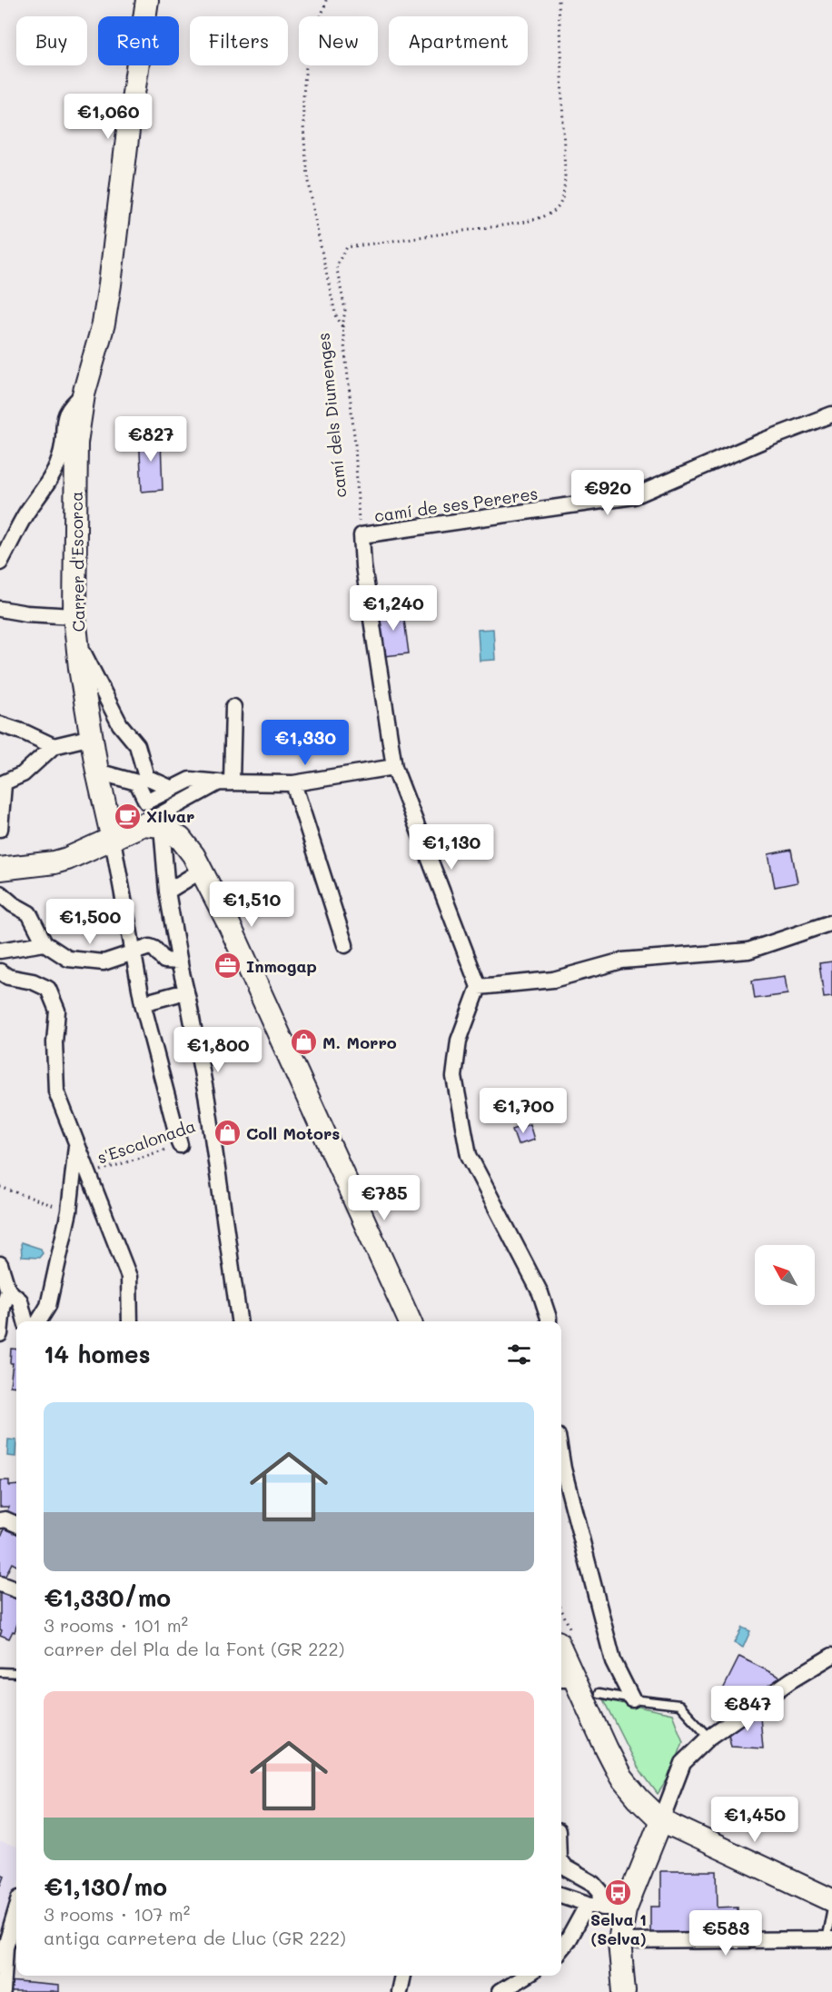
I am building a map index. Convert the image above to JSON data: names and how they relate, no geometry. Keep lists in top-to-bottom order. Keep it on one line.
{"streets":{"main road":["Carrer d'Escorca"],"street":["camí de ses Pereres"],"path":["camí dels Diumenges","s'Escalonada"]},"crossings":[["camí dels Diumenges","camí de ses Pereres"]],"places":{"cafe":["Xilvar"],"office":["Inmogap"],"shop":["M. Morro","Coll Motors"],"bus stop":["Selva 1 (Selva)"]},"north":"top left","page":{"chip":["Buy","Rent","Filters","New","Apartment"],"price":["€1,060","€827","€920","€1,240","€1,330","€1,130","€1,510","€1,500","€1,800","€1,700","€785","€847","€1,450","€583"],"heading":"14 homes","list":[{"name":"€1,330/mo","note":"3 rooms · 101 m² · carrer del Pla de la Font (GR 222)"},{"name":"€1,130/mo","note":"3 rooms · 107 m² · antiga carretera de Lluc (GR 222)"}]}}
